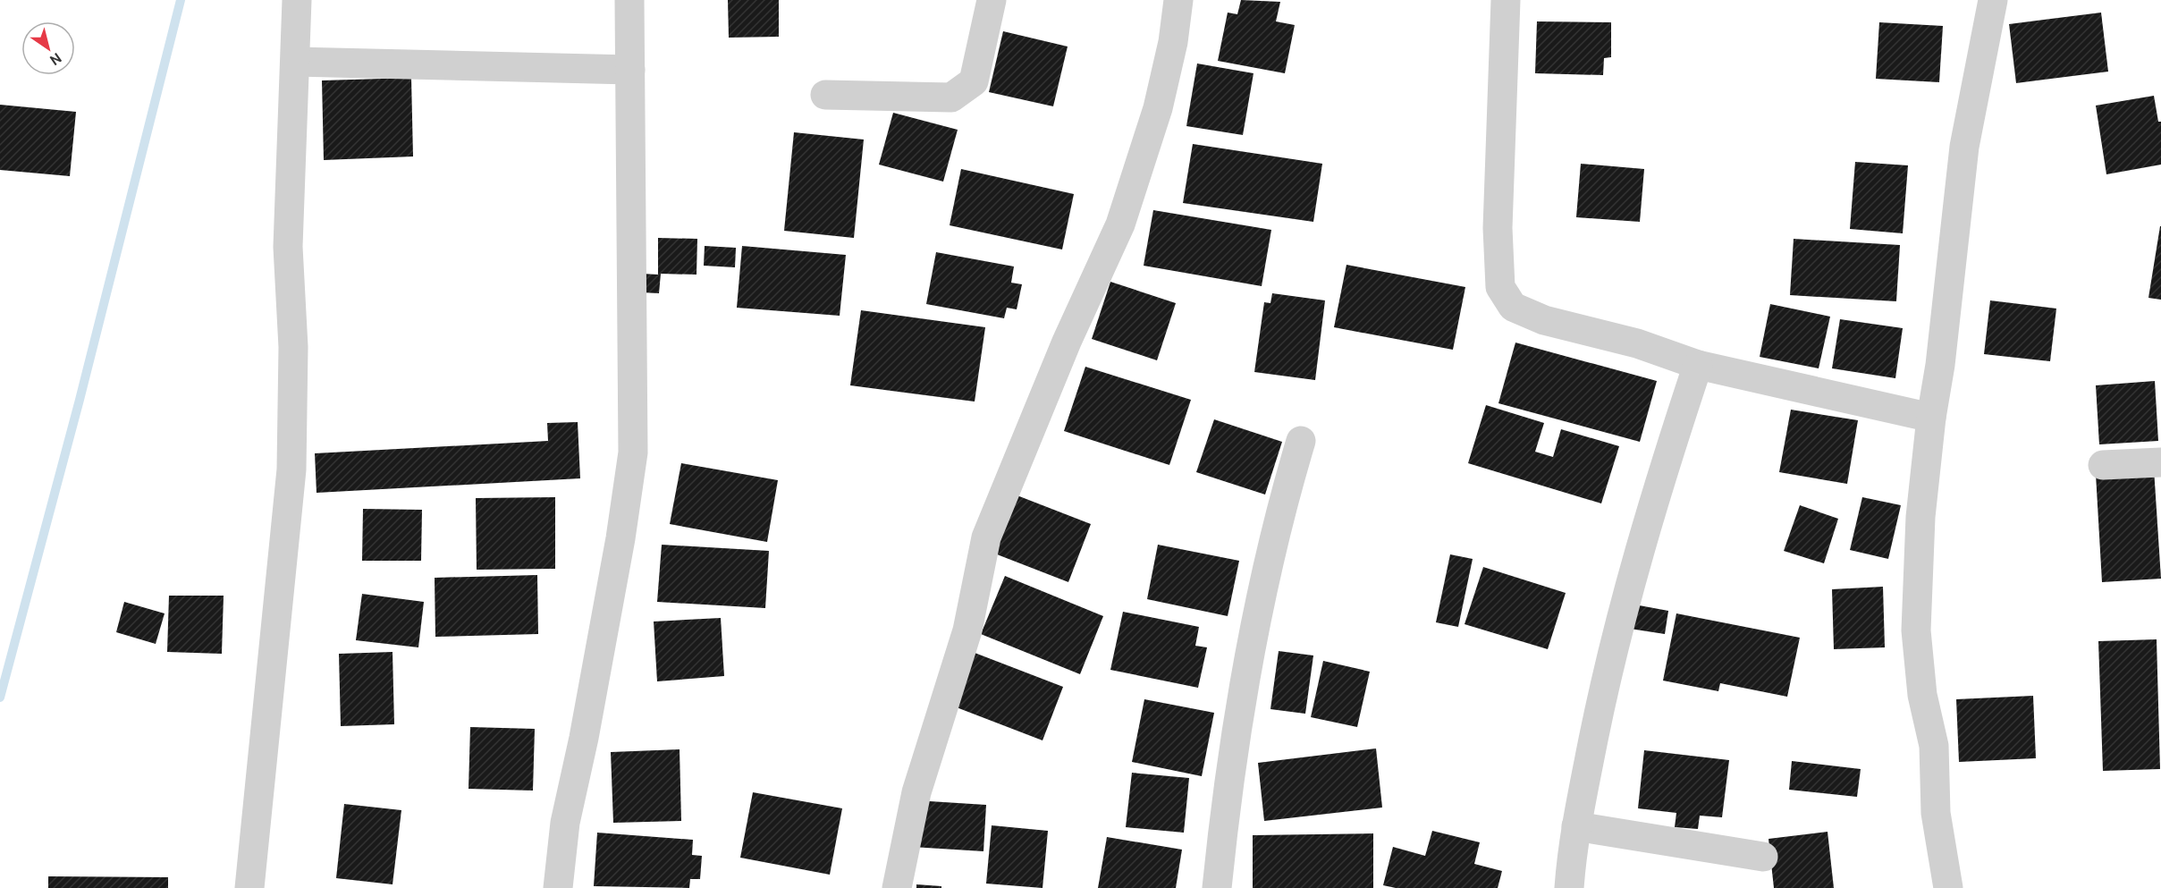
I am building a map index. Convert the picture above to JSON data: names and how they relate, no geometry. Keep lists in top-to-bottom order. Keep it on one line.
{"north":"bottom right"}
